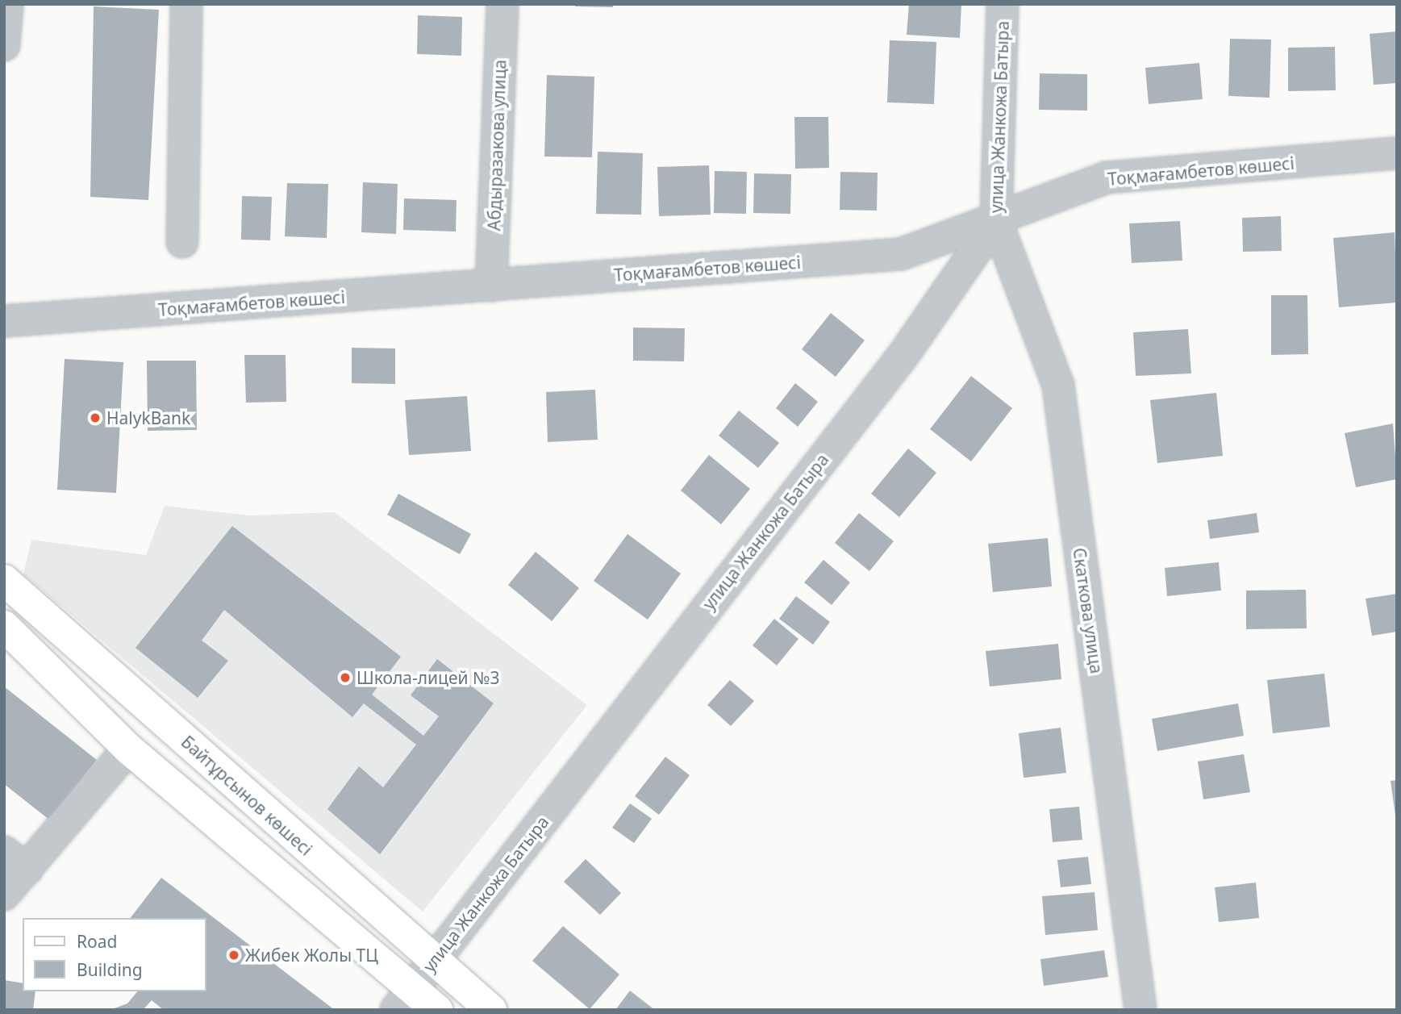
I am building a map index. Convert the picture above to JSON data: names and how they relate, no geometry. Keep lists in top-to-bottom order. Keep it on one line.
{"streets":{"main road":["Байтұрсынов көшесі"],"street":["улица Жанкожа Батыра","Абдыразакова улица","Тоқмағамбетов көшесі","Скаткова улица"]},"crossings":[["улица Жанкожа Батыра","Тоқмағамбетов көшесі"],["улица Жанкожа Батыра","Скаткова улица"],["улица Жанкожа Батыра","Байтұрсынов көшесі"],["Абдыразакова улица","Тоқмағамбетов көшесі"],["Тоқмағамбетов көшесі","Скаткова улица"]],"places":["HalykBank","Школа-лицей №3","Жибек Жолы ТЦ"],"legend":["Road","Building"]}
